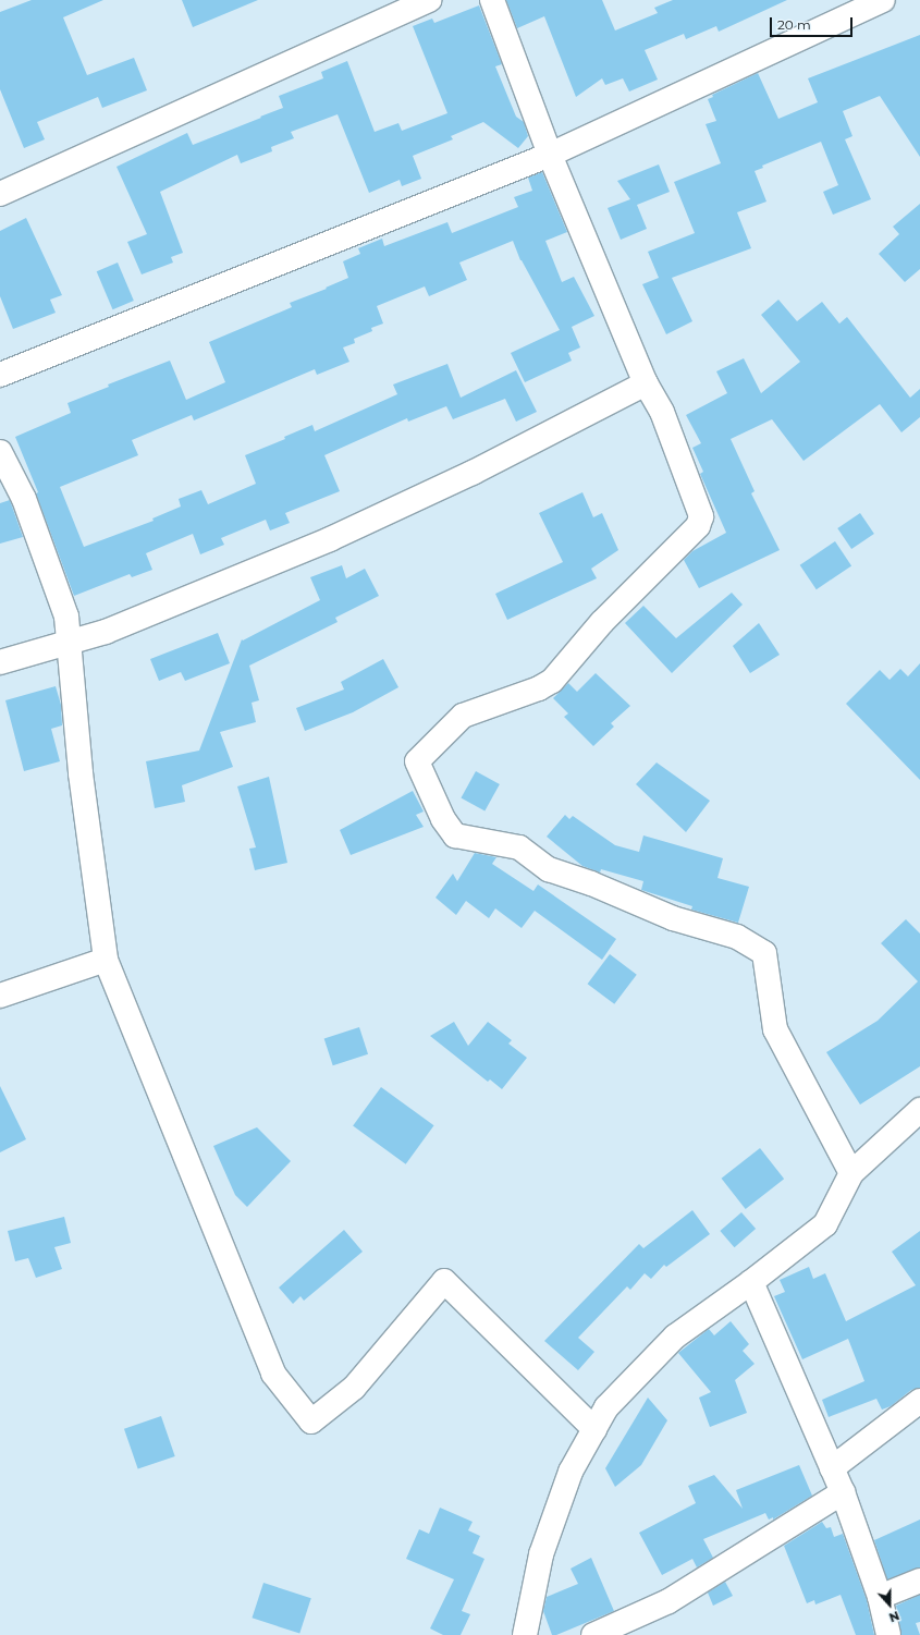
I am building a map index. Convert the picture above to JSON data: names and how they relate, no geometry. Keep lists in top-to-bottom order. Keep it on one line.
{"scale_bar":"20 m","north":"bottom"}
